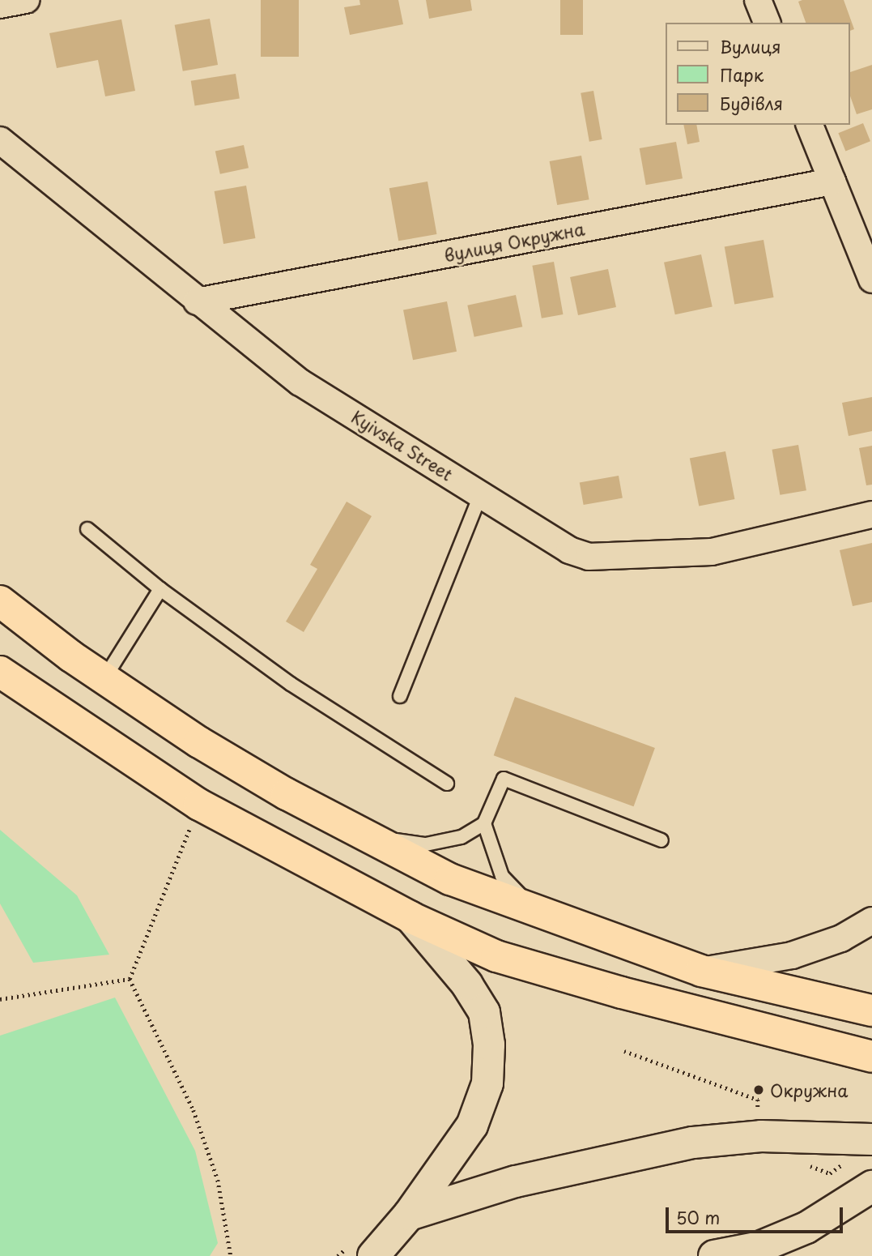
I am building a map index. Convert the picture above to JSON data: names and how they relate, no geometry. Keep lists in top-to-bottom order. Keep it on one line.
{"streets":{"street":["вулиця Окружна","Kyivska Street"]},"crossings":[["вулиця Окружна","Kyivska Street"]],"places":["Окружна"],"legend":["Вулиця","Парк","Будівля"],"scale_bar":"50 m"}
